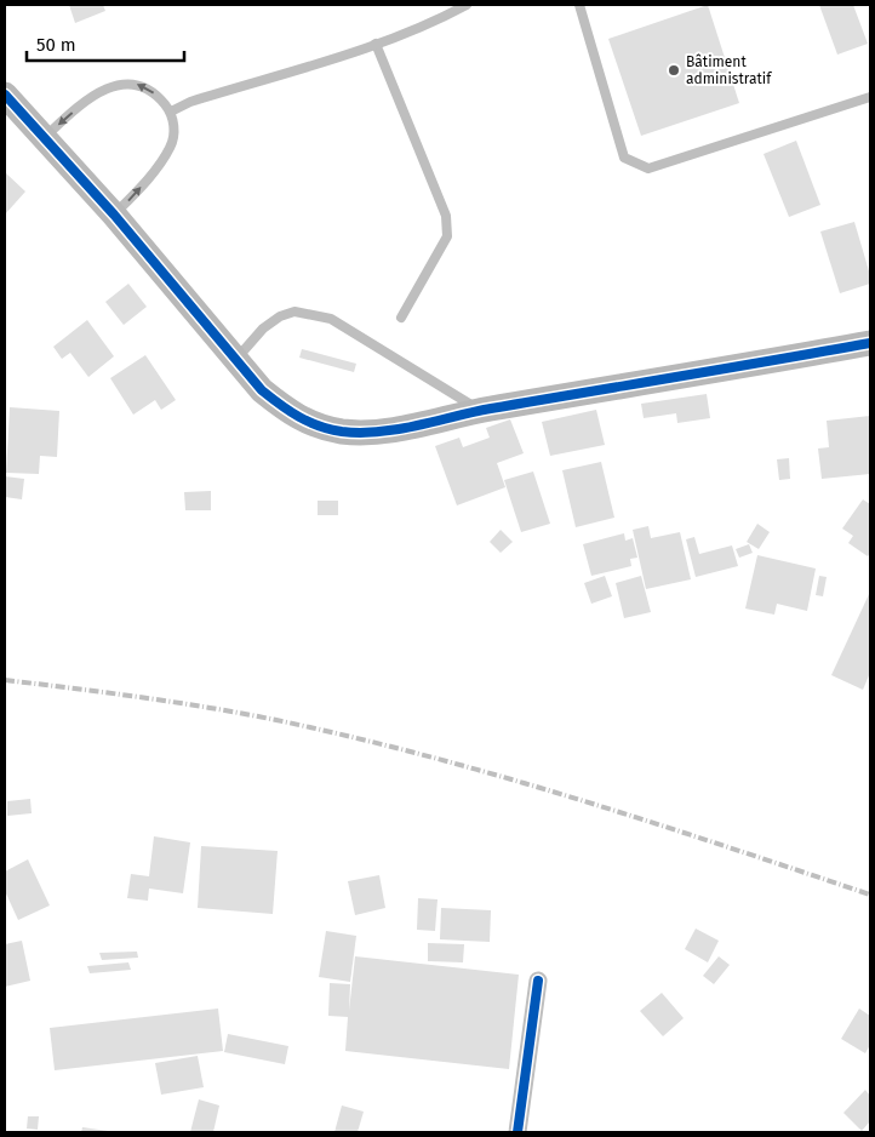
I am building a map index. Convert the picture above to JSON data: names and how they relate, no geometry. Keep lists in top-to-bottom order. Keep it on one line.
{"places":["Bâtiment administratif"],"scale_bar":"50 m"}
